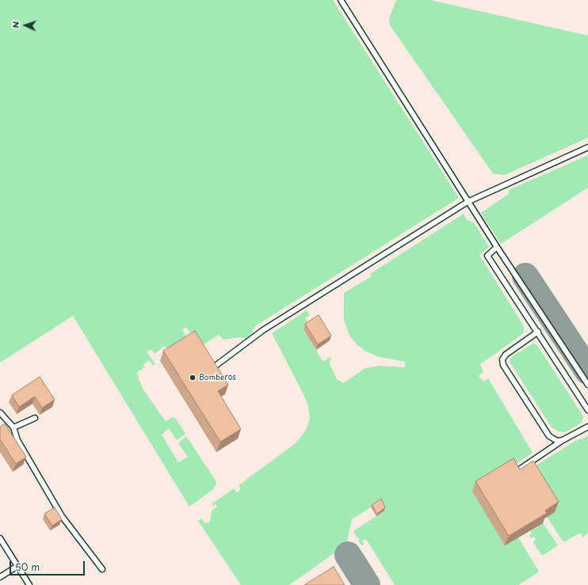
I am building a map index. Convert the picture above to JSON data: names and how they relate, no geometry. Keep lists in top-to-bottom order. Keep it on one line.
{"places":["Bomberos"],"scale_bar":"50 m","north":"left"}
